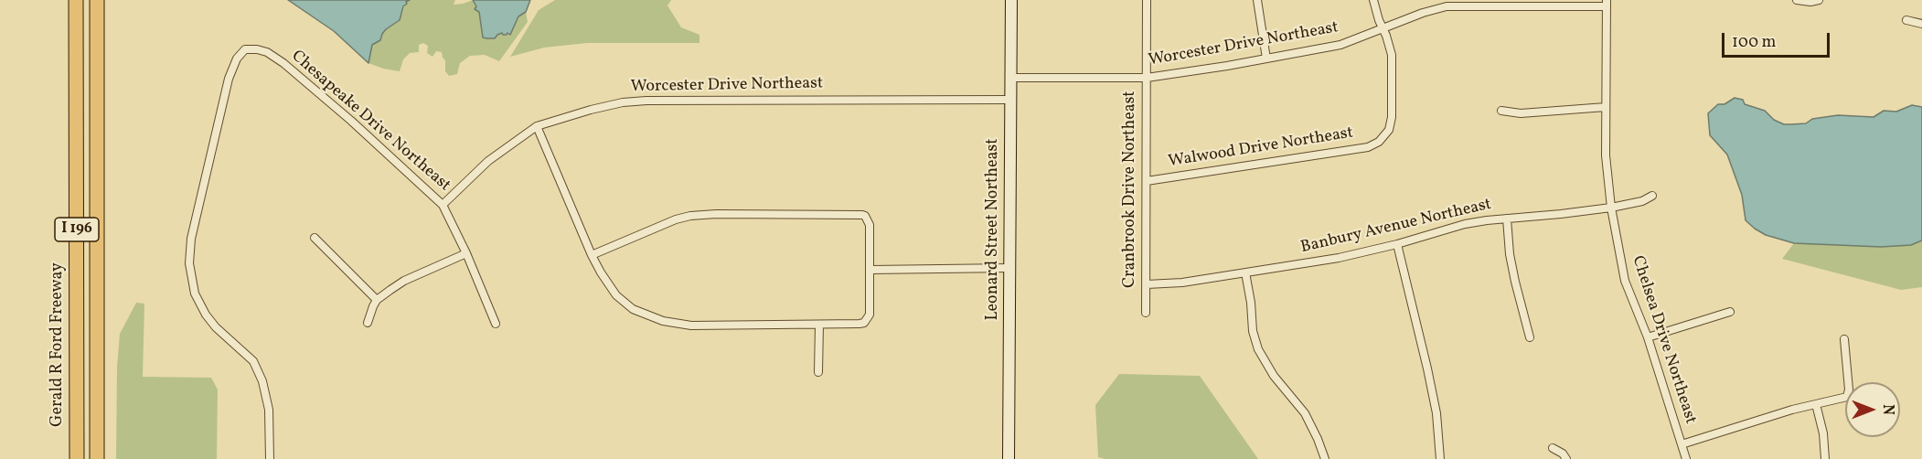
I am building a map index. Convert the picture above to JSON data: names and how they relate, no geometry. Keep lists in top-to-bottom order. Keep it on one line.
{"streets":{"highway":["I 196","Gerald R Ford Freeway"],"main road":["Leonard Street Northeast"],"street":["Worcester Drive Northeast","Chesapeake Drive Northeast","Walwood Drive Northeast","Cranbrook Drive Northeast","Banbury Avenue Northeast","Chelsea Drive Northeast"]},"crossings":[["Worcester Drive Northeast","Chesapeake Drive Northeast"],["Worcester Drive Northeast","Walwood Drive Northeast"],["Worcester Drive Northeast","Cranbrook Drive Northeast"],["Worcester Drive Northeast","Leonard Street Northeast"],["Worcester Drive Northeast","Chelsea Drive Northeast"],["Walwood Drive Northeast","Cranbrook Drive Northeast"],["Cranbrook Drive Northeast","Banbury Avenue Northeast"],["Banbury Avenue Northeast","Chelsea Drive Northeast"]],"scale_bar":"100 m","north":"right"}
